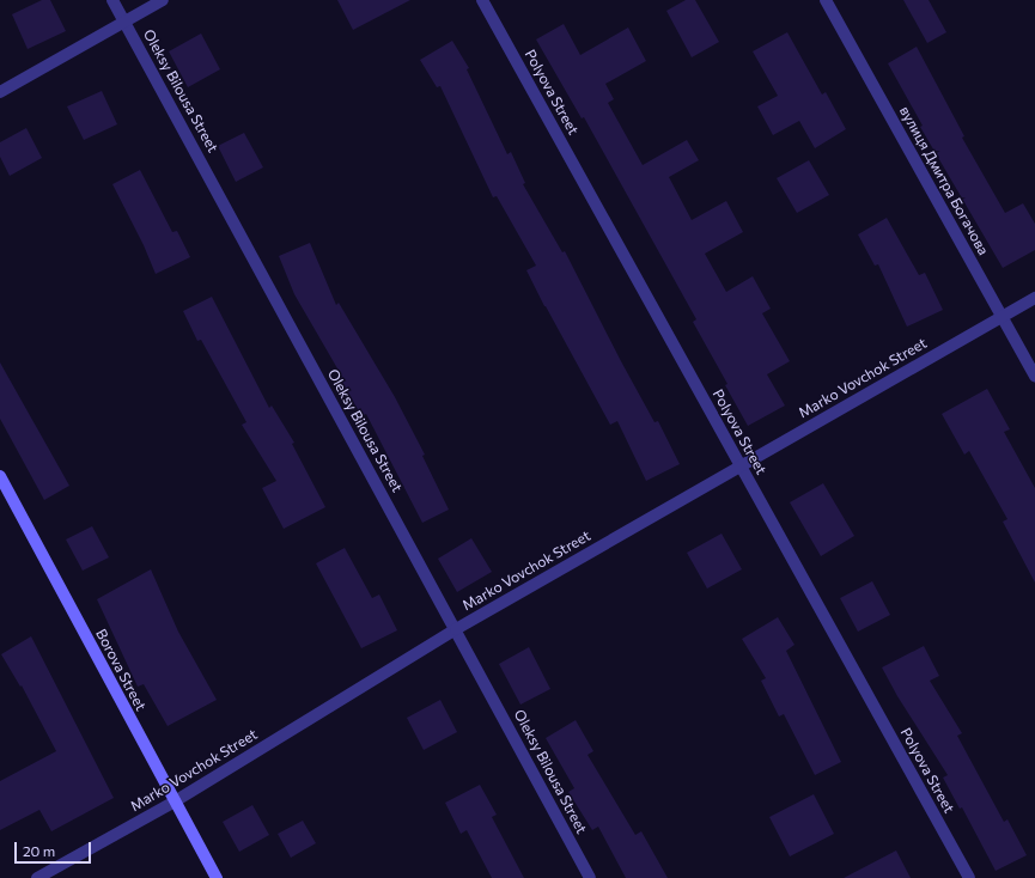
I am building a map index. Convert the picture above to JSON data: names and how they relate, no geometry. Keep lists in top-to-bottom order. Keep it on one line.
{"streets":{"street":["Oleksy Bilousa Street","Polyova Street","вулиця Дмитра Богачова","Marko Vovchok Street","Borova Street"]},"crossings":[["Oleksy Bilousa Street","Marko Vovchok Street"],["Polyova Street","Marko Vovchok Street"],["вулиця Дмитра Богачова","Marko Vovchok Street"],["Marko Vovchok Street","Borova Street"]],"scale_bar":"20 m"}
